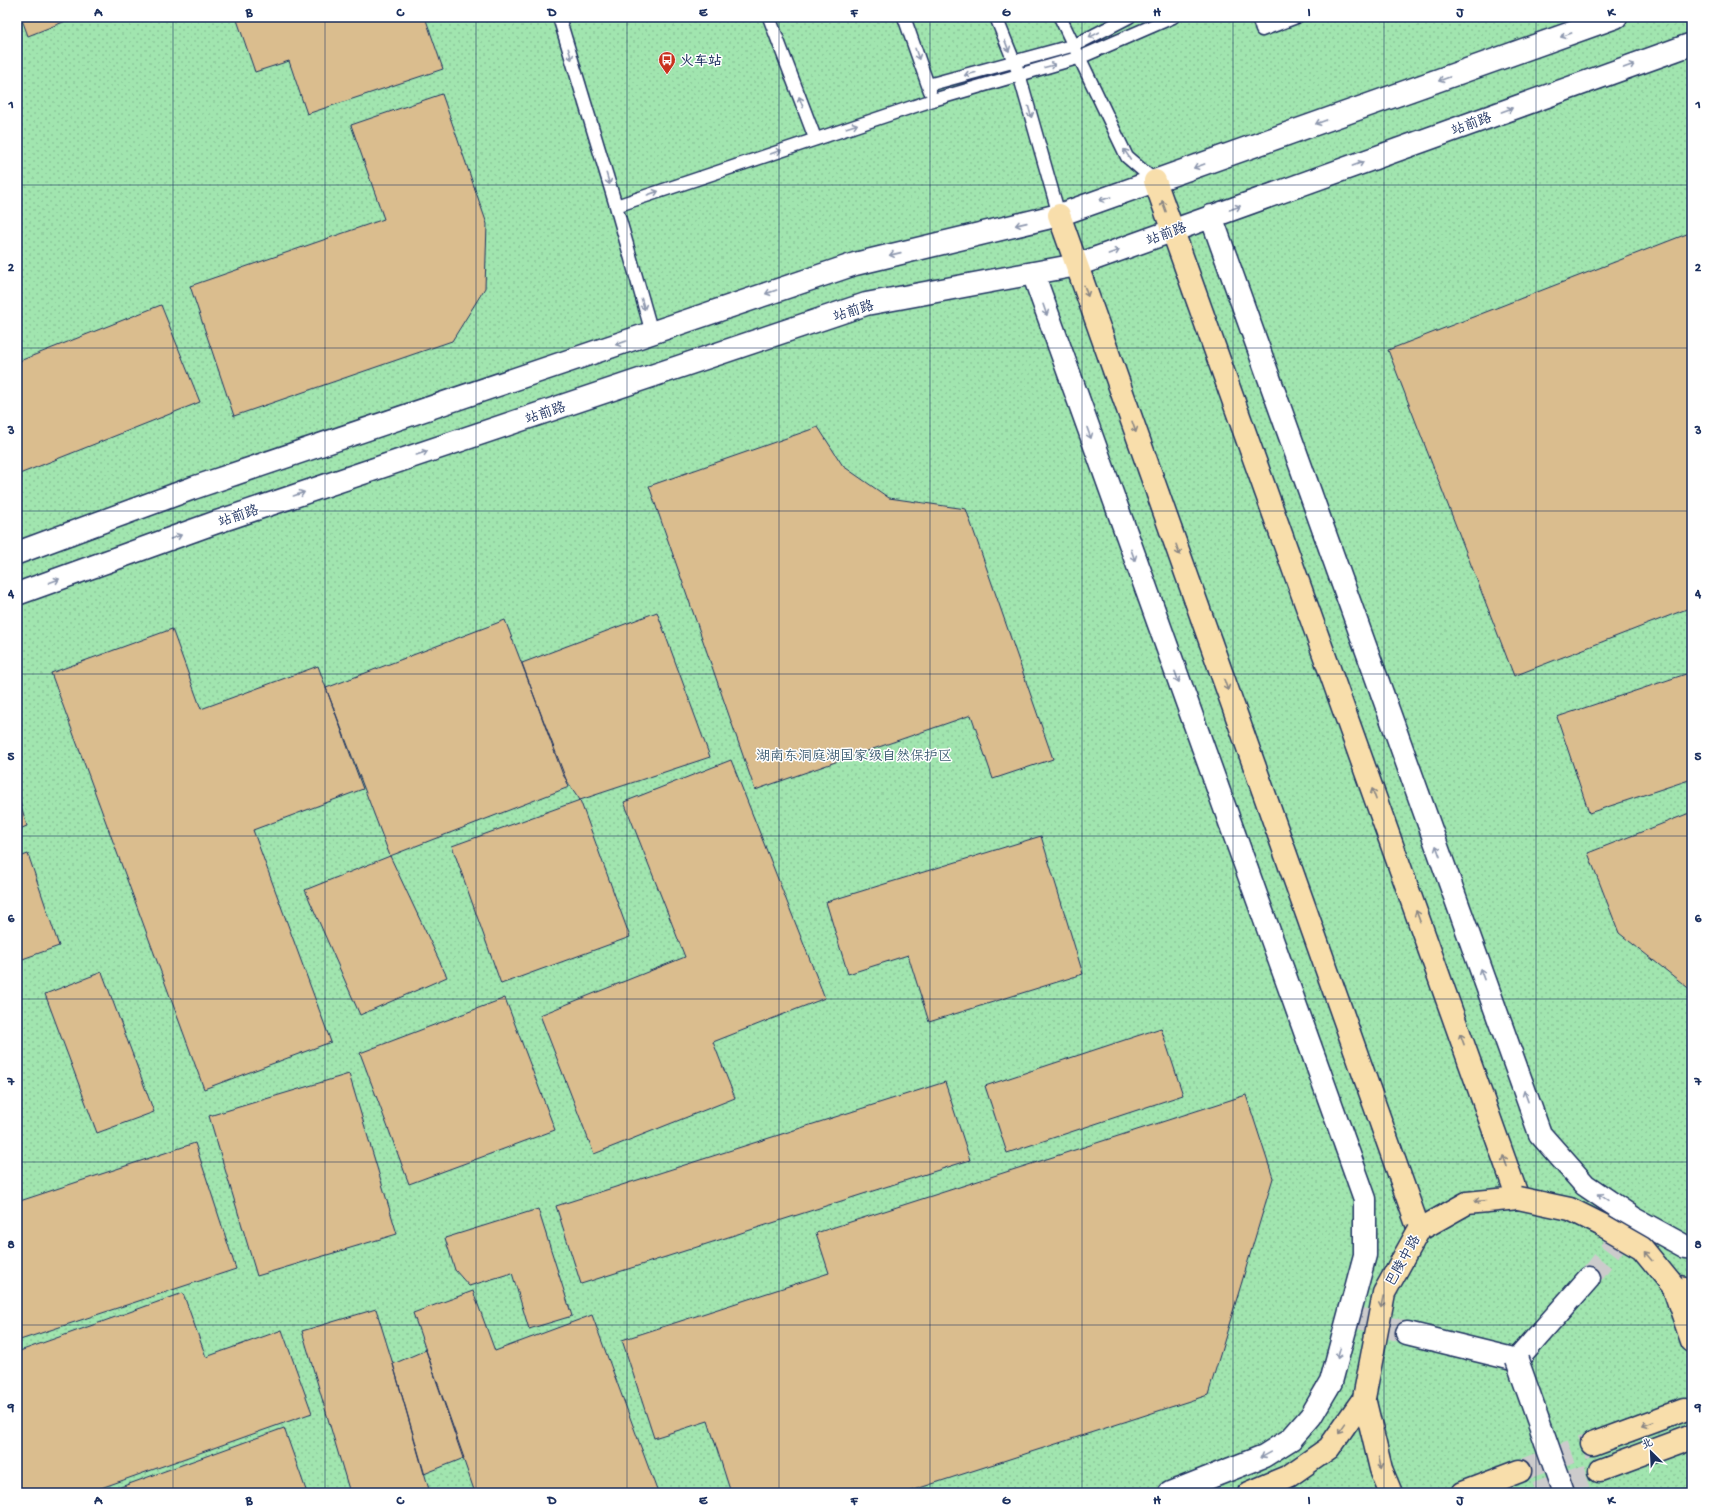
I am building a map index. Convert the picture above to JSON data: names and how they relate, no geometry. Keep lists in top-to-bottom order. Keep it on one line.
{"streets":{"main road":["站前路","巴陵中路"]},"parks":["湖南东洞庭湖国家级自然保护区"],"places":{"bus stop":["火车站"]},"north":"top left","grid":{"columns":["A","B","C","D","E","F","G","H","I","J","K"],"rows":["1","2","3","4","5","6","7","8","9"]}}
